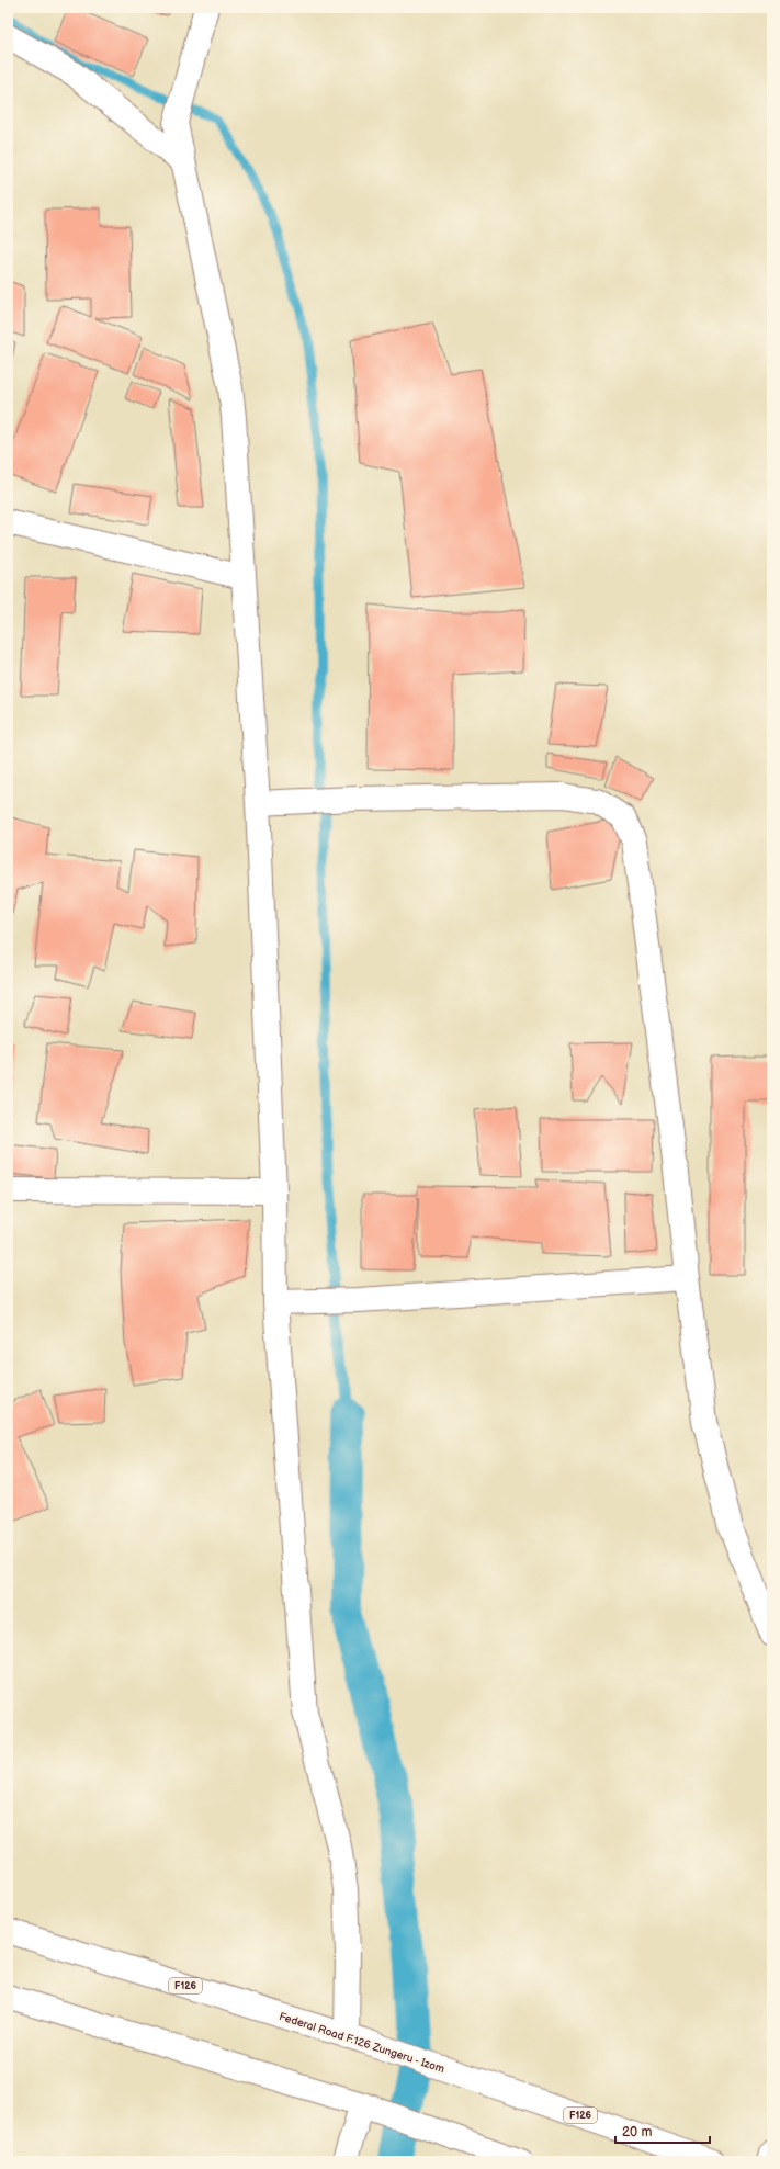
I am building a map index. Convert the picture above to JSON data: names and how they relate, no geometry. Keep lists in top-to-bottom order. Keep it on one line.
{"streets":{"street":["F126","Federal Road F.126 Zungeru - Izom"]},"scale_bar":"20 m"}
